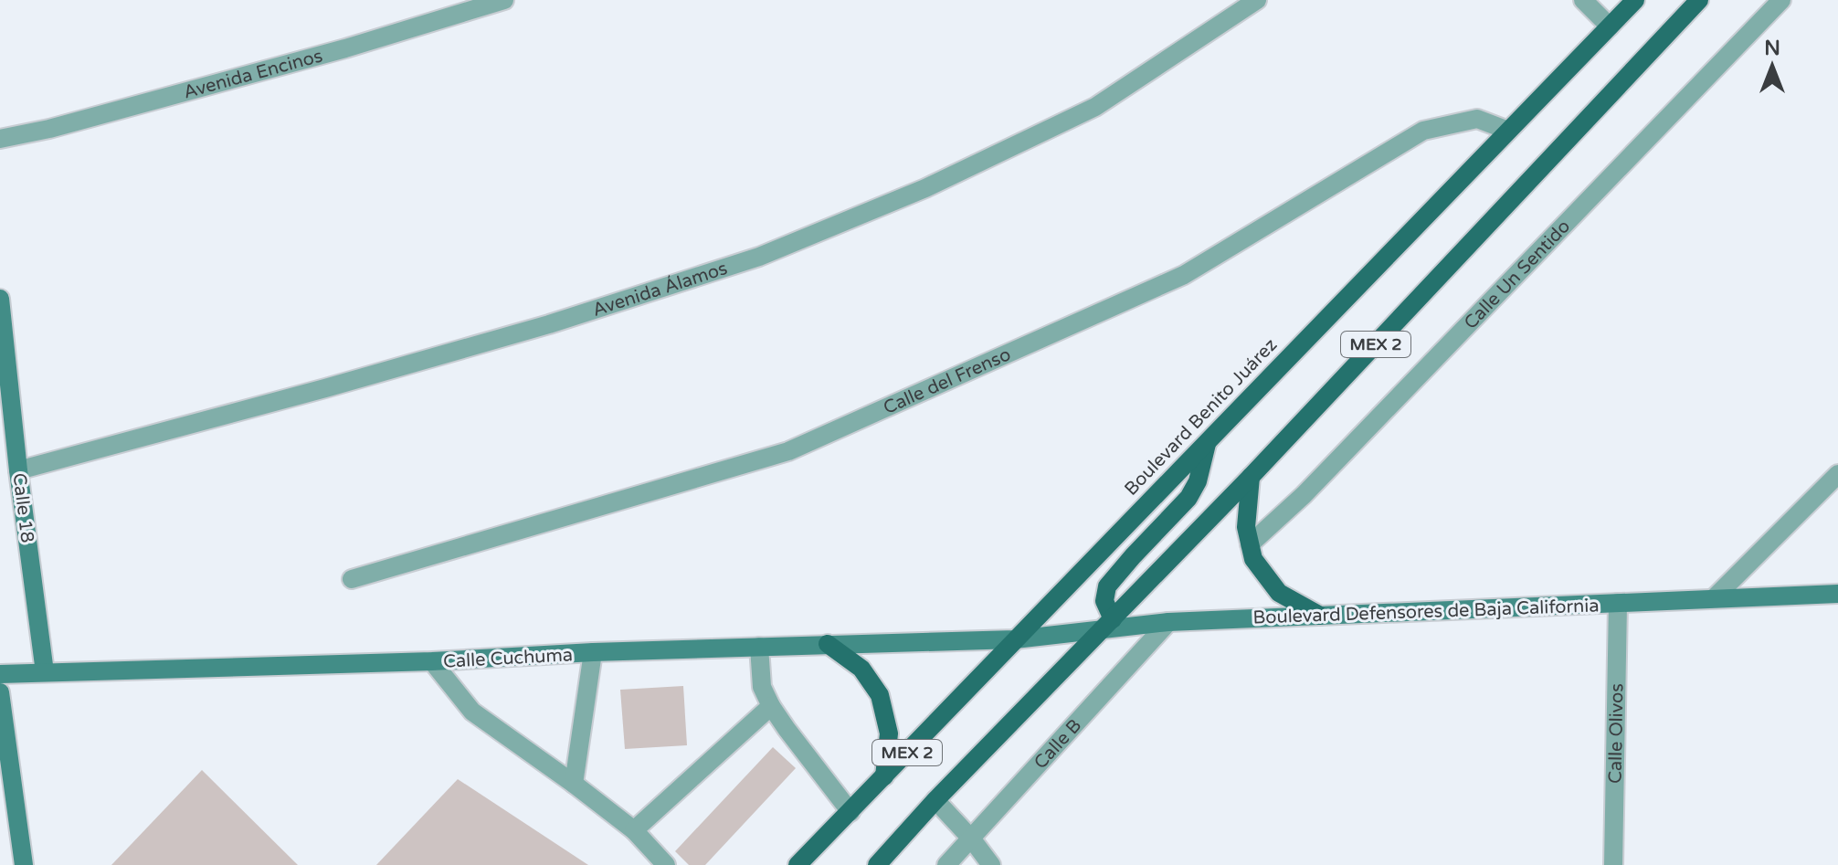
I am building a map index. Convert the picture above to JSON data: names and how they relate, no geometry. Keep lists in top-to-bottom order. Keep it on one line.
{"streets":{"main road":["MEX 2","Boulevard Benito Juárez"],"street":["Avenida Encinos","Calle Un Sentido","Avenida Álamos","Calle del Frenso","Calle 18","Boulevard Defensores de Baja California","Calle Cuchuma","Calle Olivos","Calle B"]},"crossings":[["Avenida Álamos","Calle 18"],["MEX 2","Boulevard Defensores de Baja California"],["Calle del Frenso","Boulevard Benito Juárez"],["Boulevard Benito Juárez","Boulevard Defensores de Baja California"],["Boulevard Benito Juárez","Calle Cuchuma"],["Calle 18","Calle Cuchuma"],["Boulevard Defensores de Baja California","Calle Cuchuma"],["Boulevard Defensores de Baja California","Calle Olivos"],["Boulevard Defensores de Baja California","Calle B"]],"north":"top"}
